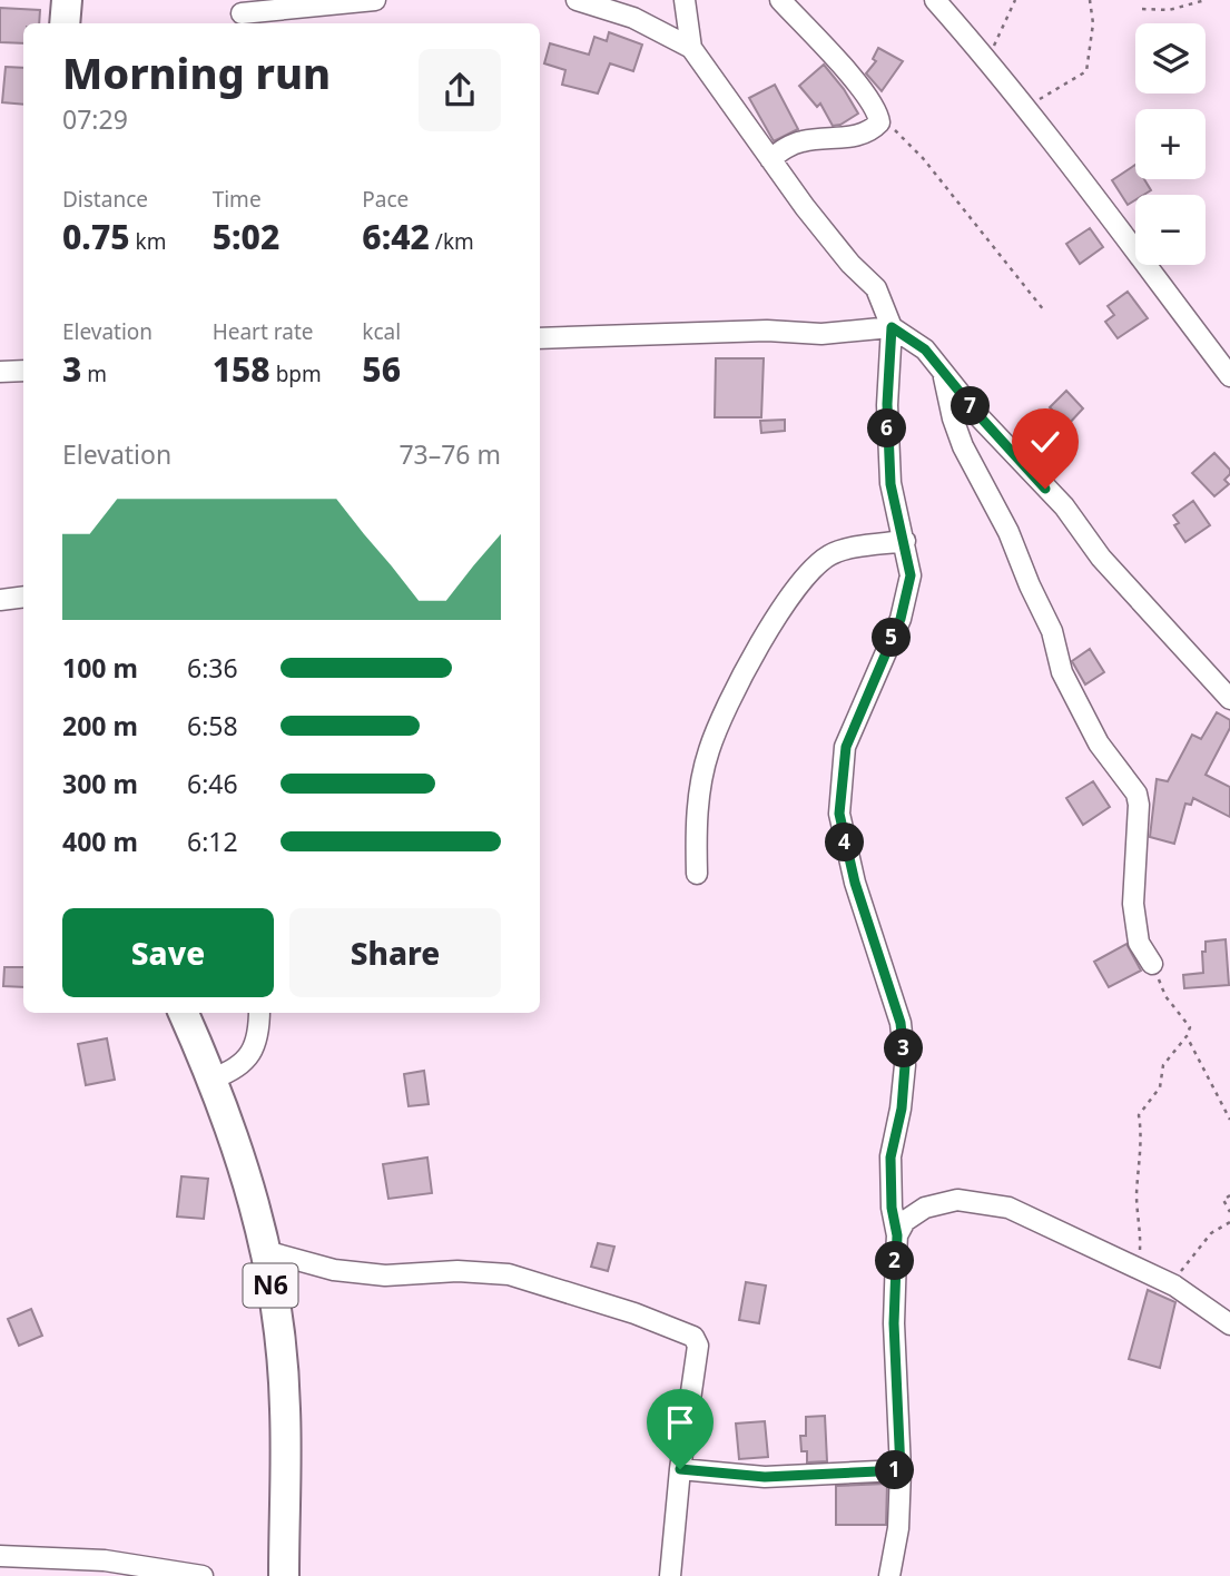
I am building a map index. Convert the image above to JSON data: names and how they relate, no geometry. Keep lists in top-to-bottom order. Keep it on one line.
{"streets":{"highway":["N6"]},"page":{"map_buttons":["+","−"],"heading":["Morning run","07:29"],"stats":[["Distance","0.75 km"],["Time","5:02"],["Pace","6:42 /km"],["Elevation","3 m"],["Heart rate","158 bpm"],["kcal","56"]],"pins":["7","6","5","4","3","2","1"],"chart":["Elevation","73–76 m"],"list":[{"name":"100 m","note":"6:36"},{"name":"200 m","note":"6:58"},{"name":"300 m","note":"6:46"},{"name":"400 m","note":"6:12"}],"buttons":["Save","Share"]}}
